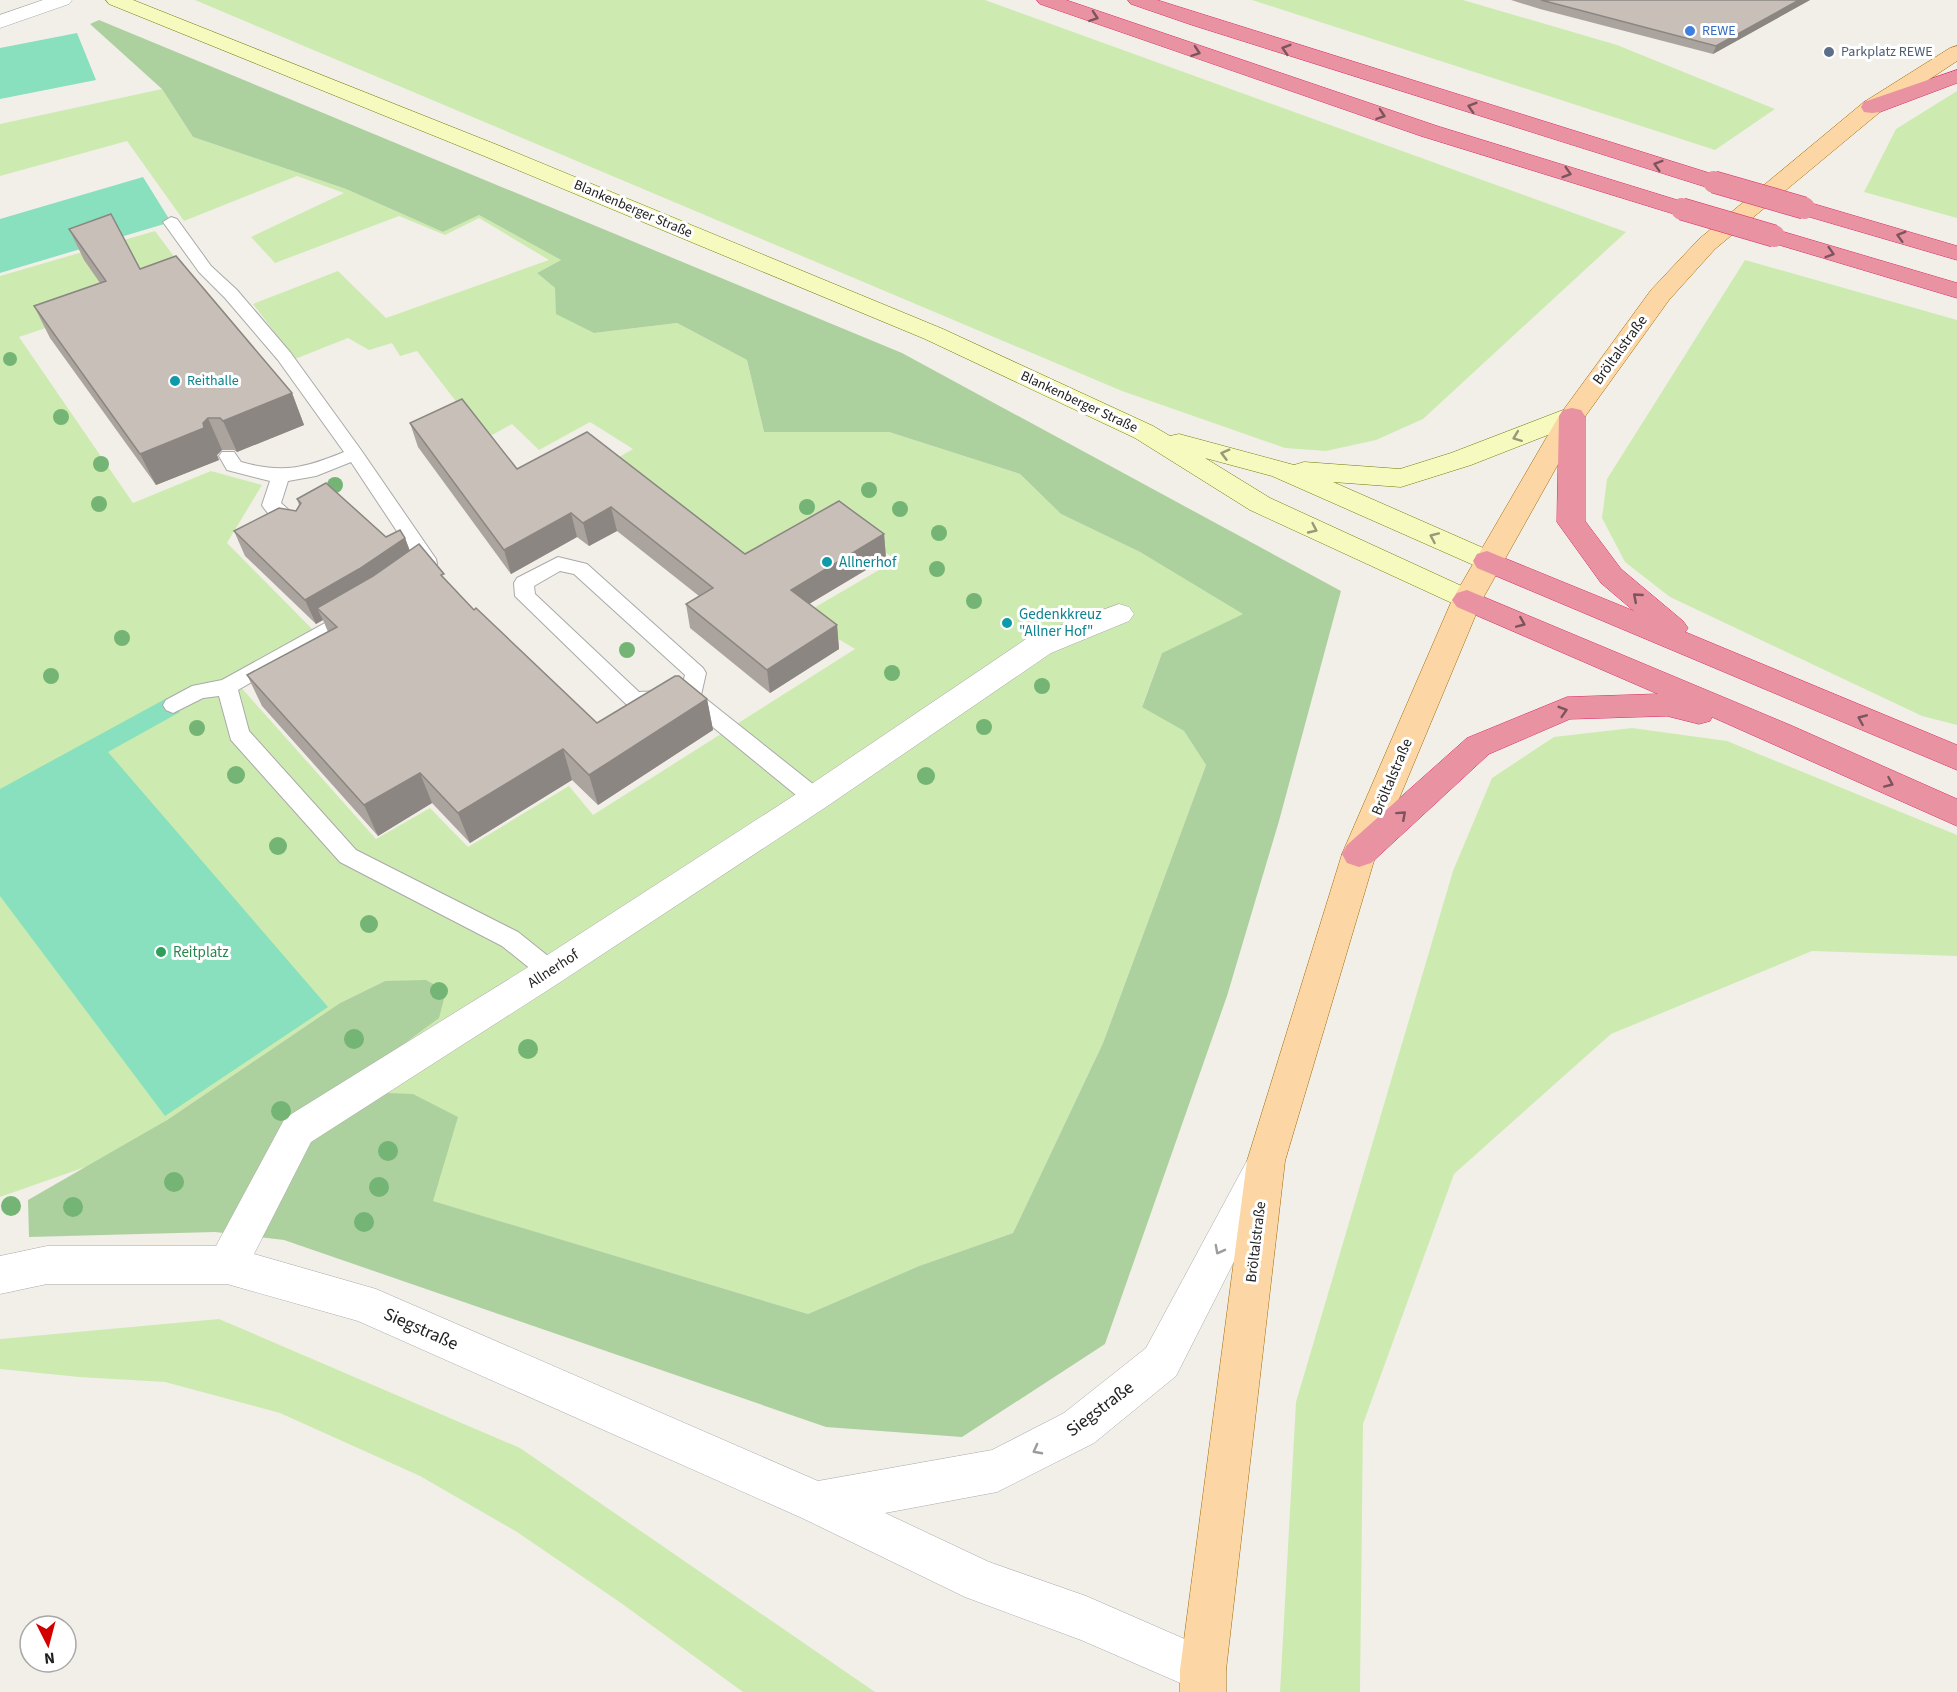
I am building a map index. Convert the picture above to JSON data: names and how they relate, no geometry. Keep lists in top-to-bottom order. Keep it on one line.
{"streets":{"main road":["Bröltalstraße"],"street":["Blankenberger Straße","Allnerhof","Siegstraße"]},"crossings":[["Blankenberger Straße","Bröltalstraße"],["Bröltalstraße","Siegstraße"],["Allnerhof","Siegstraße"]],"places":["REWE","Parkplatz REWE","Reithalle","Allnerhof","Gedenkkreuz \"Allner Hof\"","Reitplatz"],"north":"bottom"}
